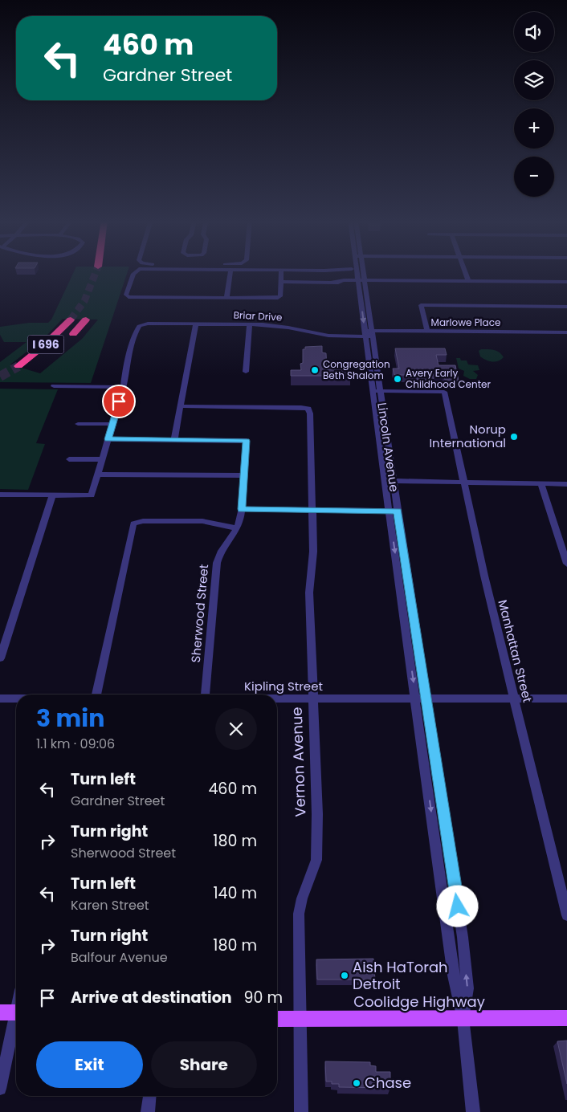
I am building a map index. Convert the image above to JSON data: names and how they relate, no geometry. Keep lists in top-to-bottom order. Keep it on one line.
{"streets":{"highway":["I 696"],"main road":["Coolidge Highway"],"street":["Briar Drive","Marlowe Place","Lincoln Avenue","Sherwood Street","Manhattan Street","Kipling Street","Vernon Avenue"]},"crossings":[["Briar Drive","Marlowe Place"],["Briar Drive","Lincoln Avenue"],["Marlowe Place","Lincoln Avenue"],["Lincoln Avenue","Manhattan Street"],["Lincoln Avenue","Kipling Street"],["Lincoln Avenue","Coolidge Highway"],["Manhattan Street","Kipling Street"],["Kipling Street","Vernon Avenue"],["Vernon Avenue","Coolidge Highway"]],"places":["Congregation Beth Shalom","Avery Early Childhood Center","Norup International","Aish HaTorah Detroit","Chase"],"page":{"map_buttons":["+","−"],"turn":["460 m","Gardner Street"],"heading":["3 min","1.1 km · 09:06"],"list":[{"name":"Turn left","note":"Gardner Street","value":"460 m"},{"name":"Turn right","note":"Sherwood Street","value":"180 m"},{"name":"Turn left","note":"Karen Street","value":"140 m"},{"name":"Turn right","note":"Balfour Avenue","value":"180 m"},{"name":"Arrive at destination","value":"90 m"}],"buttons":["Exit","Share"]}}
